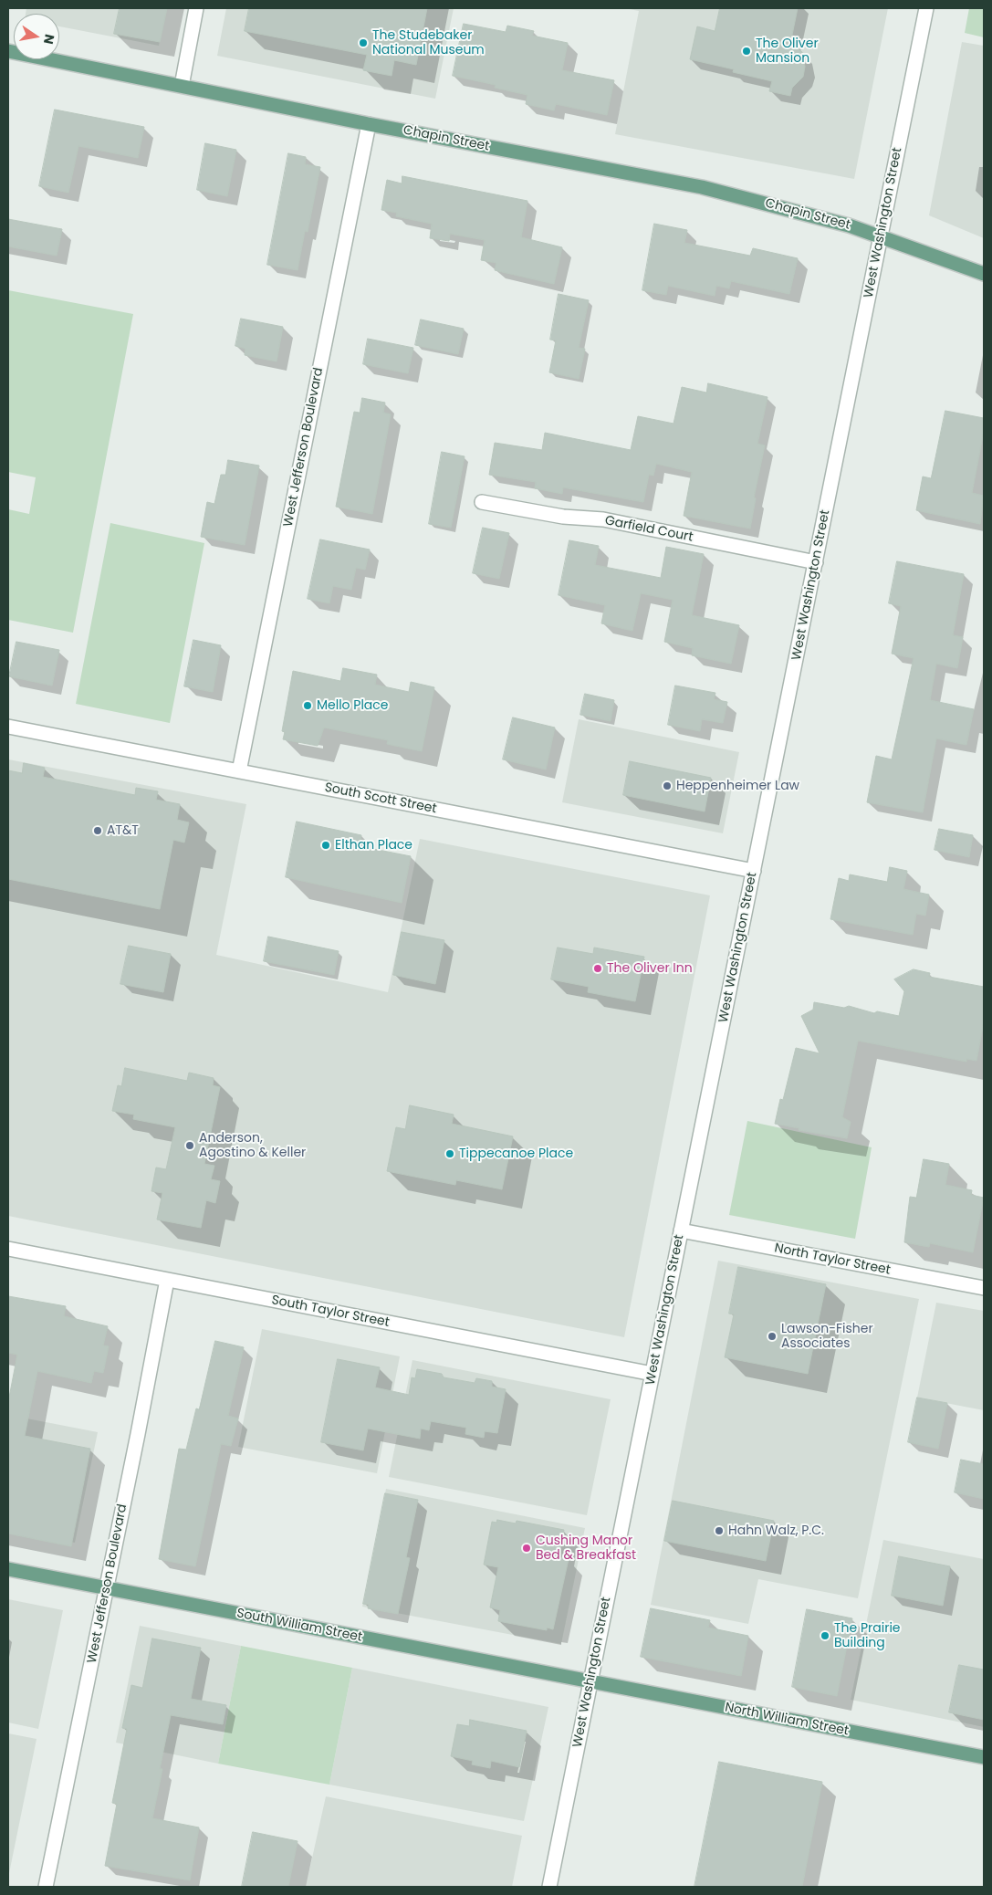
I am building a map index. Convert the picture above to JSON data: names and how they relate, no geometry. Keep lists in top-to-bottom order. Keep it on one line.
{"streets":{"main road":["Chapin Street","South William Street","North William Street"],"street":["West Washington Street","West Jefferson Boulevard","Garfield Court","South Scott Street","North Taylor Street","South Taylor Street"]},"crossings":[["Chapin Street","West Washington Street"],["Chapin Street","West Jefferson Boulevard"],["West Washington Street","Garfield Court"],["West Washington Street","South Scott Street"],["West Washington Street","North Taylor Street"],["West Washington Street","South Taylor Street"],["West Washington Street","South William Street"],["West Washington Street","North William Street"],["West Jefferson Boulevard","South Scott Street"],["West Jefferson Boulevard","South Taylor Street"],["West Jefferson Boulevard","South William Street"],["South William Street","North William Street"]],"places":["The Studebaker National Museum","The Oliver Mansion","Mello Place","Heppenheimer Law","AT&T","Elthan Place","The Oliver Inn","Anderson, Agostino & Keller","Tippecanoe Place","Lawson-Fisher Associates","Hahn Walz, P.C.","Cushing Manor Bed & Breakfast","The Prairie Building"],"north":"right"}
